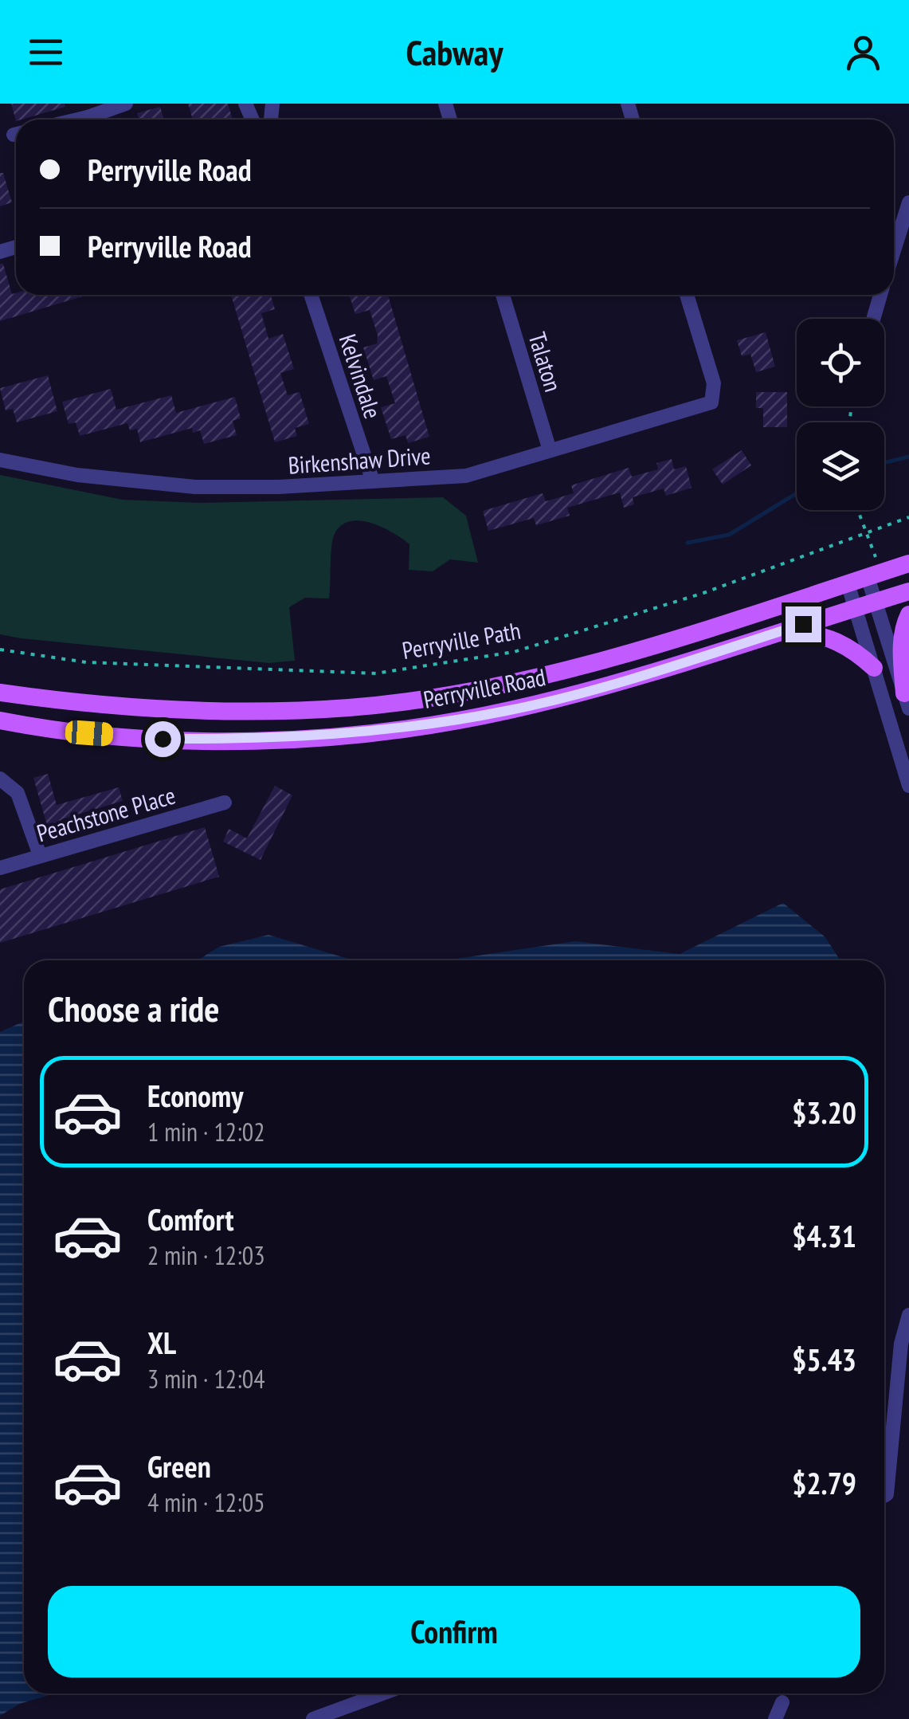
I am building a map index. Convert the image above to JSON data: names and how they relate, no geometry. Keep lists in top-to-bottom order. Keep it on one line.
{"streets":{"main road":["Perryville Road"],"street":["Talaton","Kelvindale","Birkenshaw Drive","Peachstone Place"],"path":["Perryville Path"]},"crossings":[["Talaton","Birkenshaw Drive"],["Kelvindale","Birkenshaw Drive"]],"page":{"header":"Cabway","banner":["Perryville Road","Perryville Road"],"heading":"Choose a ride","list":[{"name":"Economy","note":"1 min · 12:02","value":"$3.20"},{"name":"Comfort","note":"2 min · 12:03","value":"$4.31"},{"name":"XL","note":"3 min · 12:04","value":"$5.43"},{"name":"Green","note":"4 min · 12:05","value":"$2.79"}],"buttons":"Confirm"}}
